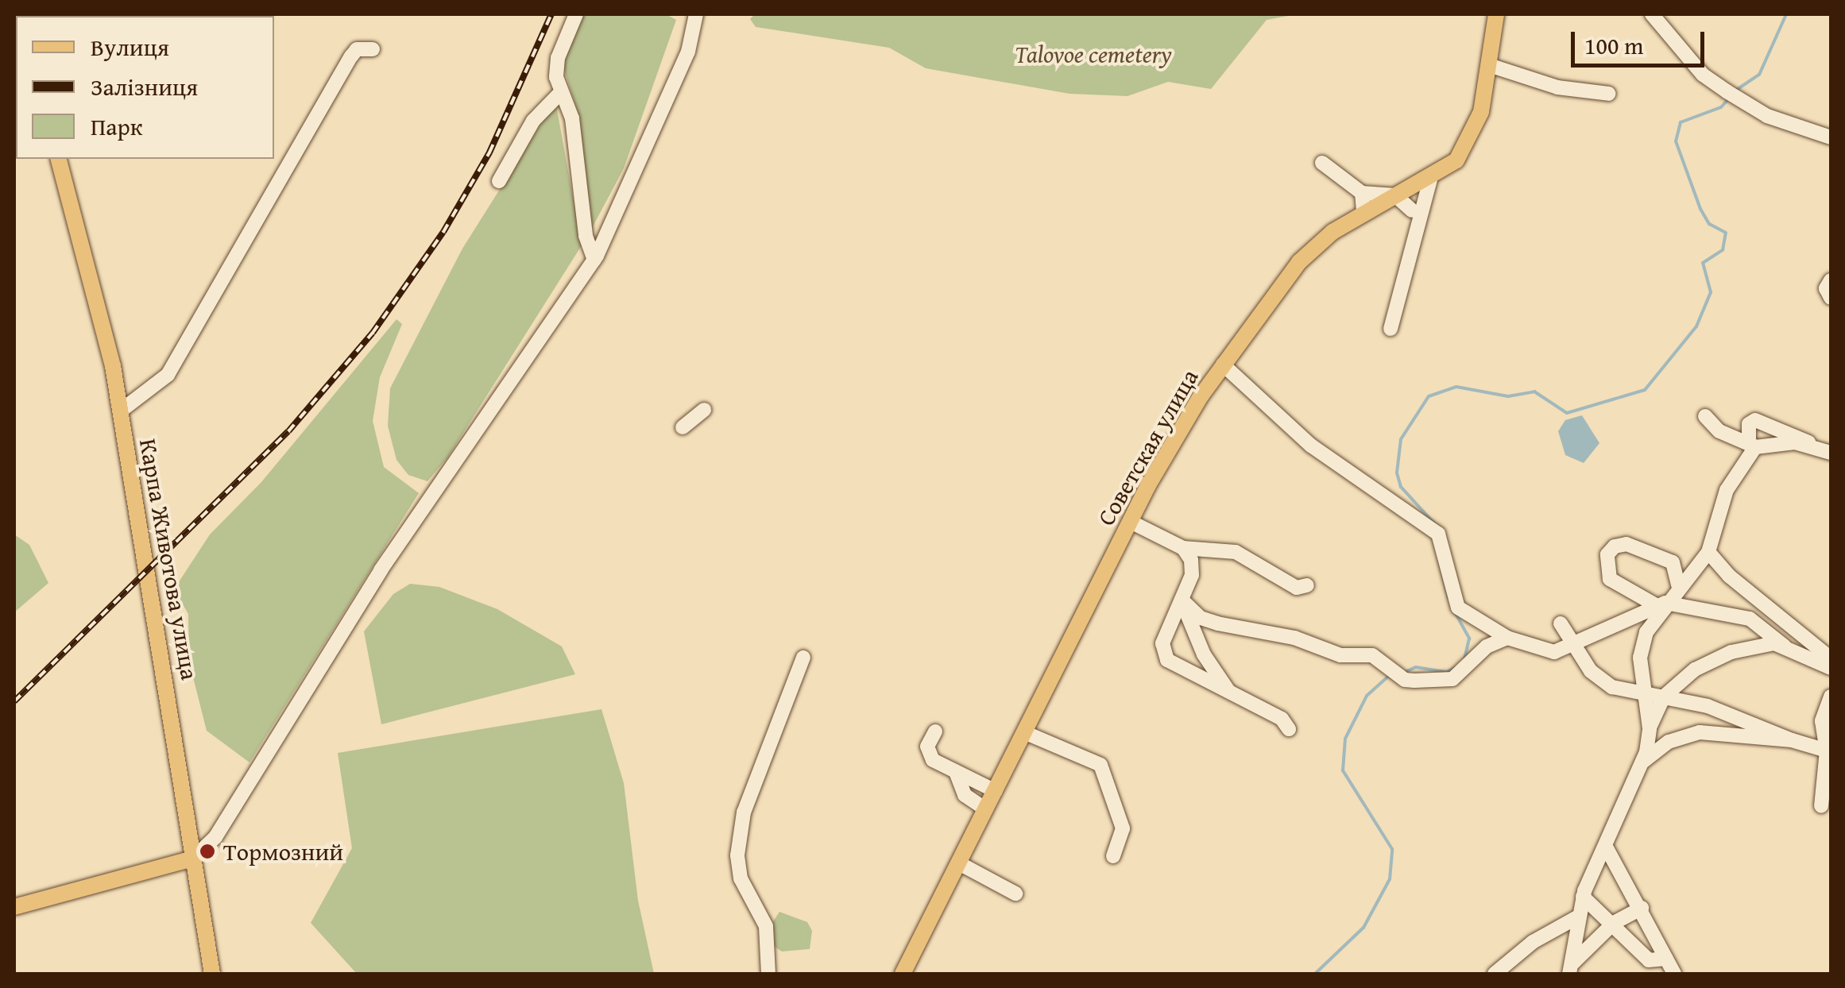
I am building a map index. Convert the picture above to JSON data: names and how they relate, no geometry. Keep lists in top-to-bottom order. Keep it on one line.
{"streets":{"main road":["Советская улица","Карпа Животова улица"]},"parks":["Talovoe cemetery"],"places":["Тормозний"],"legend":["Вулиця","Залізниця","Парк"],"scale_bar":"100 m"}
